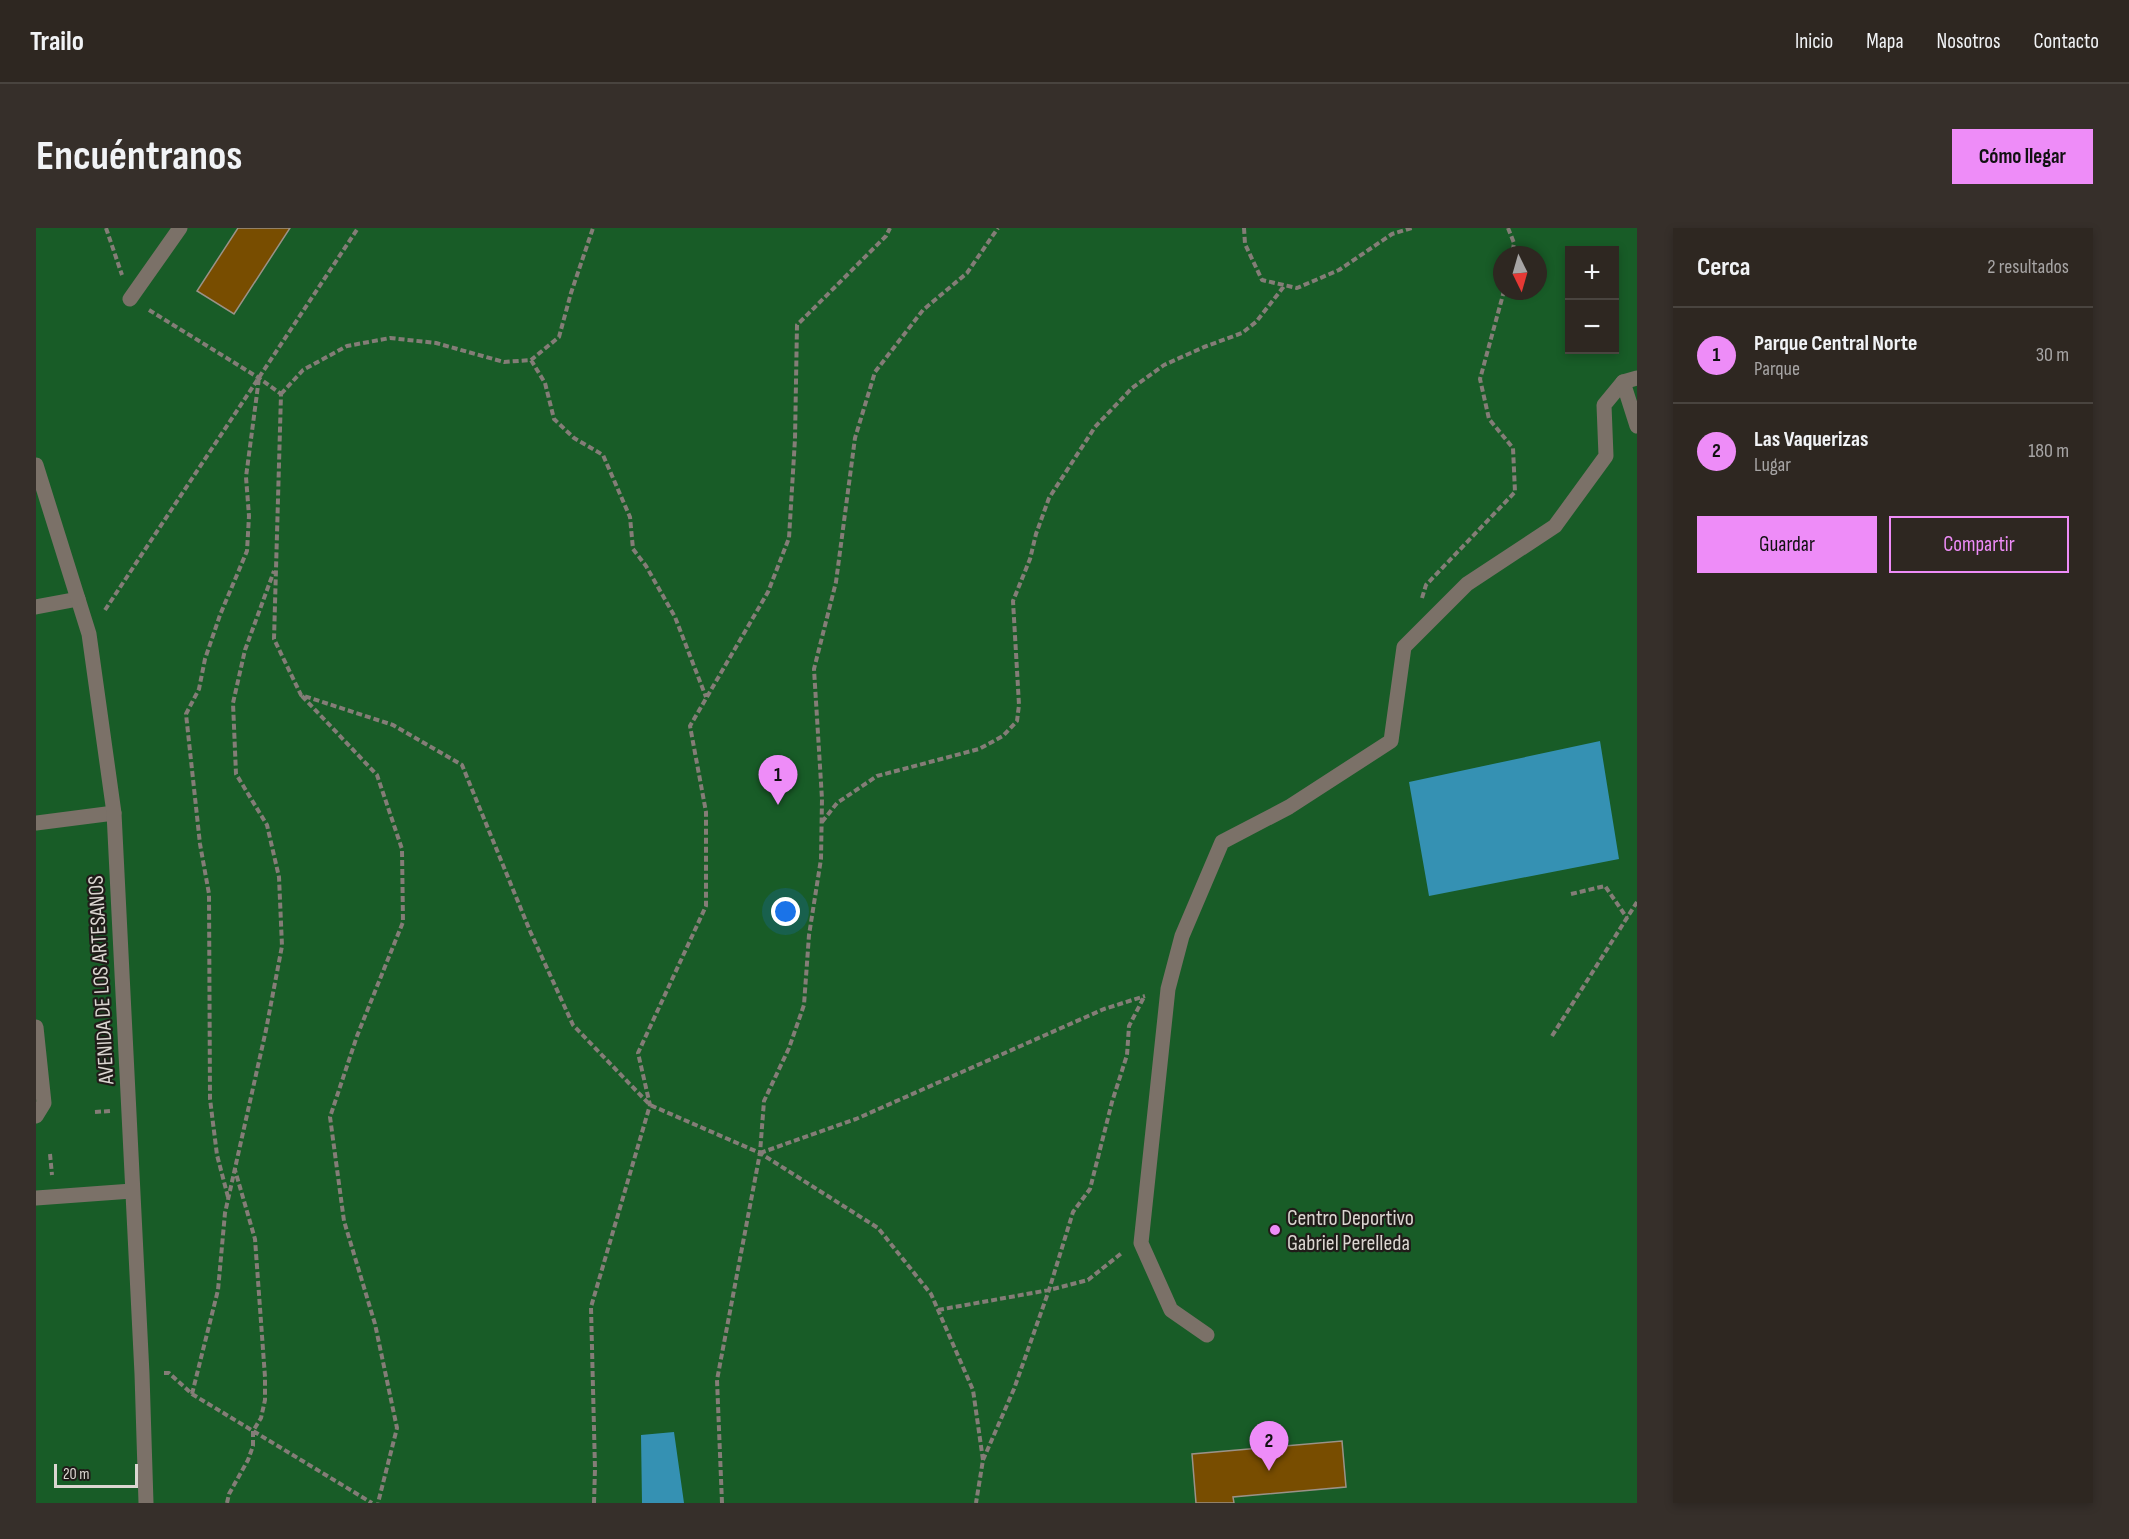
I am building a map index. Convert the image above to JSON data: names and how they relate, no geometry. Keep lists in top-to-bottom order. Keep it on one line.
{"streets":{"street":["AVENIDA DE LOS ARTESANOS"]},"places":["Centro Deportivo Gabriel Perelleda"],"scale_bar":"20 m","north":"bottom","page":{"header":"Trailo","nav":["Inicio","Mapa","Nosotros","Contacto"],"buttons":["Cómo llegar",["Guardar","Compartir"]],"title":"Encuéntranos","heading":["Cerca","2 resultados"],"map_buttons":["+","−"],"list":[{"mark":"1","name":"Parque Central Norte","note":"Parque","value":"30 m"},{"mark":"2","name":"Las Vaquerizas","note":"Lugar","value":"180 m"}],"pins":["1","2"],"scale":"20 m"}}
